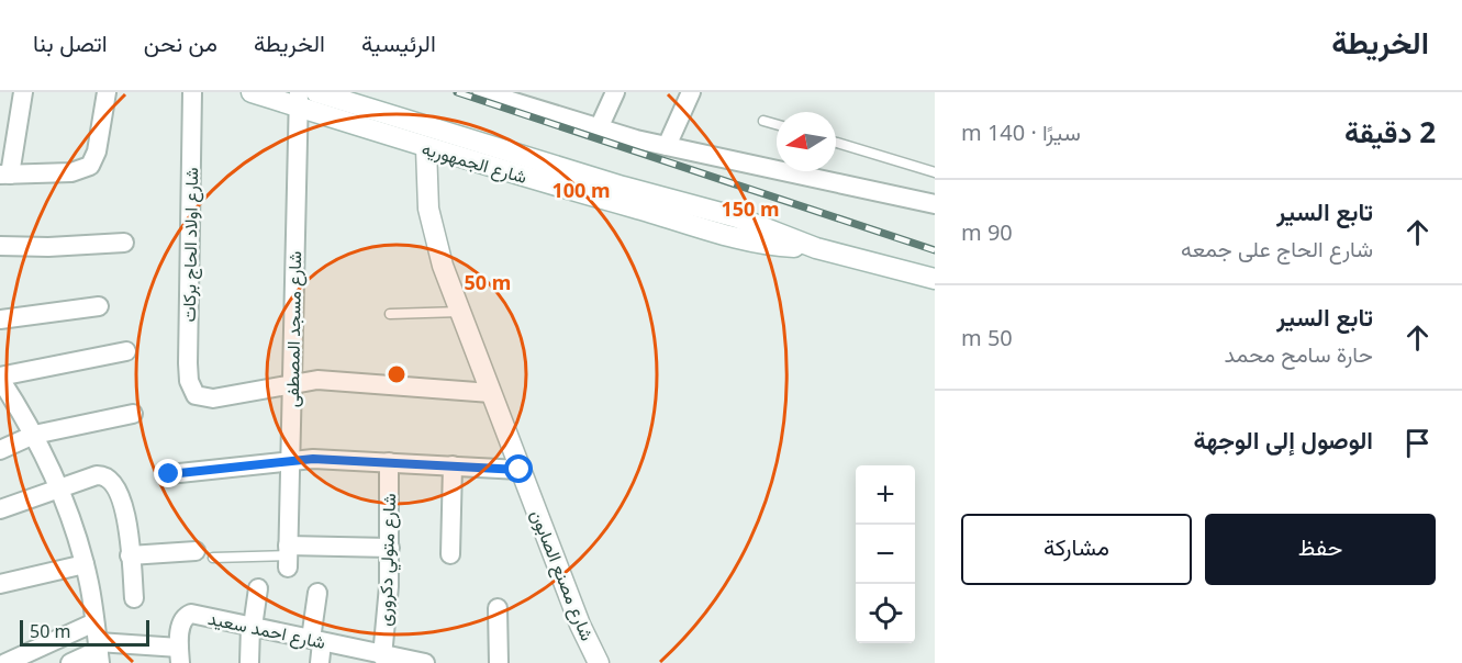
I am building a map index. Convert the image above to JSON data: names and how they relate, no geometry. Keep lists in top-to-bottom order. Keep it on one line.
{"streets":{"main road":["شارع الجمهوريه","شارع مصنع الصابون"],"street":["شارع اولاد الحاج بركات","شارع مسجد المصطفى","شارع متولي دكرورى","شارع احمد سعيد"]},"crossings":[["شارع الجمهوريه","شارع مسجد المصطفى"],["شارع الجمهوريه","شارع مصنع الصابون"],["شارع اولاد الحاج بركات","شارع مسجد المصطفى"],["شارع متولي دكرورى","شارع احمد سعيد"]],"scale_bar":"50 m","north":"left","page":{"header":"الخريطة","nav":["الرئيسية","الخريطة","من نحن","اتصل بنا"],"heading":["2 دقيقة","سيرًا · 140 m"],"list":[["تابع السير","شارع الحاج على جمعه","90 m"],["تابع السير","حارة سامح محمد","50 m"],"الوصول إلى الوجهة"],"map_buttons":["+","−"],"buttons":["حفظ","مشاركة"],"scale":"50 m"},"rings":["100 m","150 m","50 m"]}
